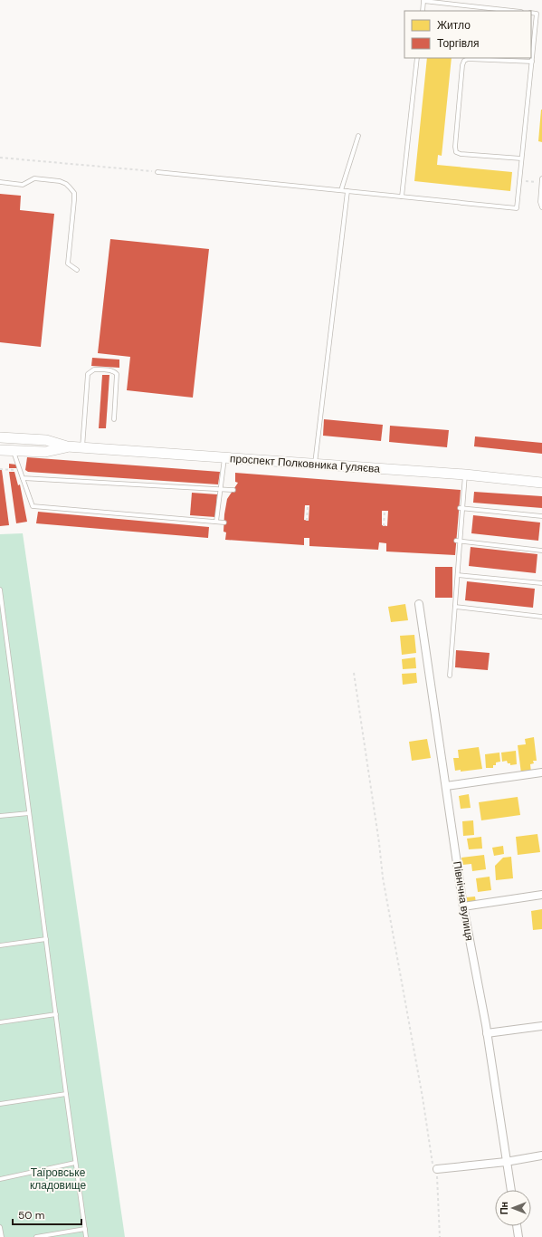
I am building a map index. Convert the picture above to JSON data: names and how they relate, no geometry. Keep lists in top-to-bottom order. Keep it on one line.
{"streets":{"main road":["проспект Полковника Гуляєва"],"street":["Північна вулиця"]},"parks":["Таїровське кладовище"],"legend":["Житло","Торгівля"],"scale_bar":"50 m","north":"left"}
